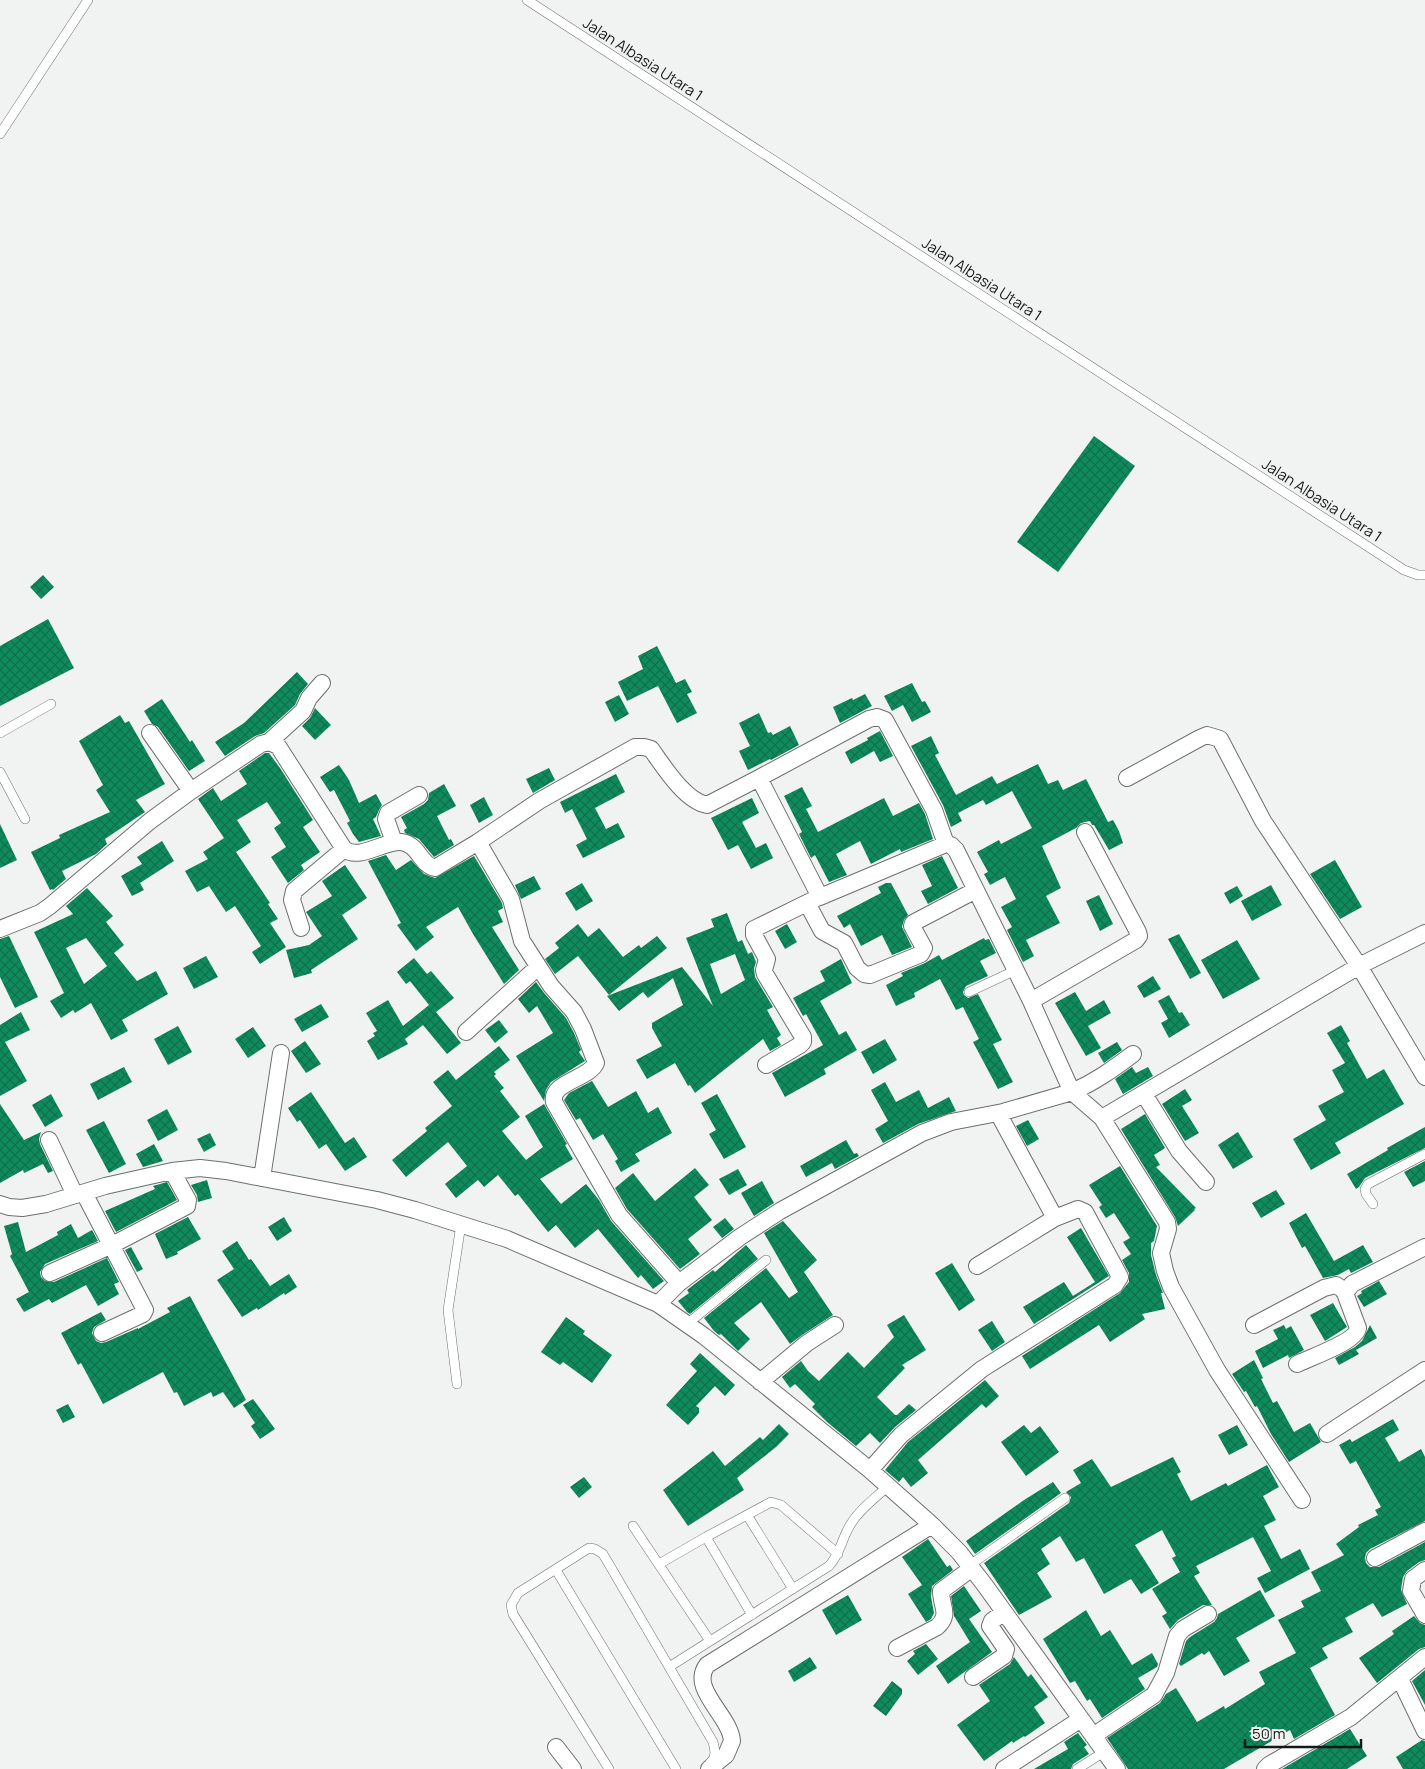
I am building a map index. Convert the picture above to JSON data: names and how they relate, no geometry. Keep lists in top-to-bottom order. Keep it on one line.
{"streets":{"lane":["Jalan Albasia Utara 1"]},"scale_bar":"50 m"}
